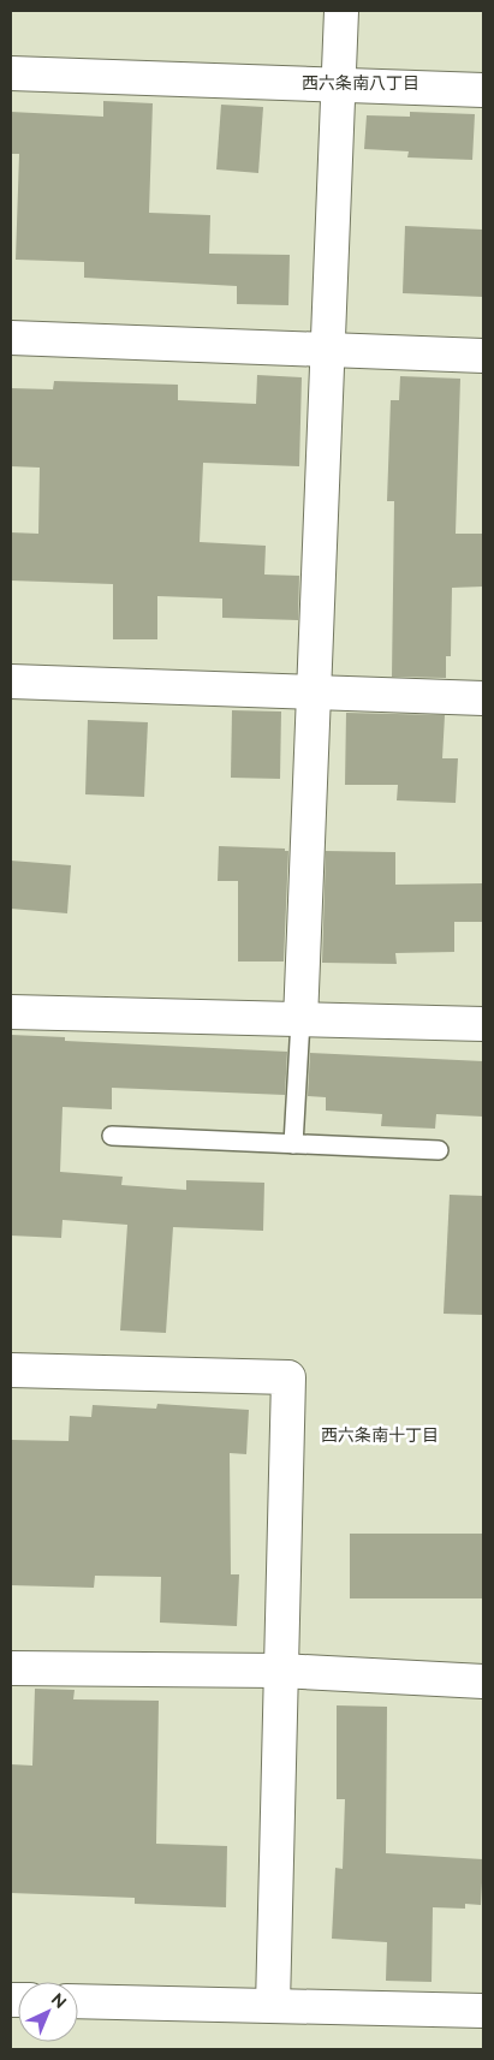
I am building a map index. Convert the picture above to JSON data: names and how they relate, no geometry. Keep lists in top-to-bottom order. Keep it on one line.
{"districts":["西六条南八丁目","西六条南十丁目"],"north":"top right"}
